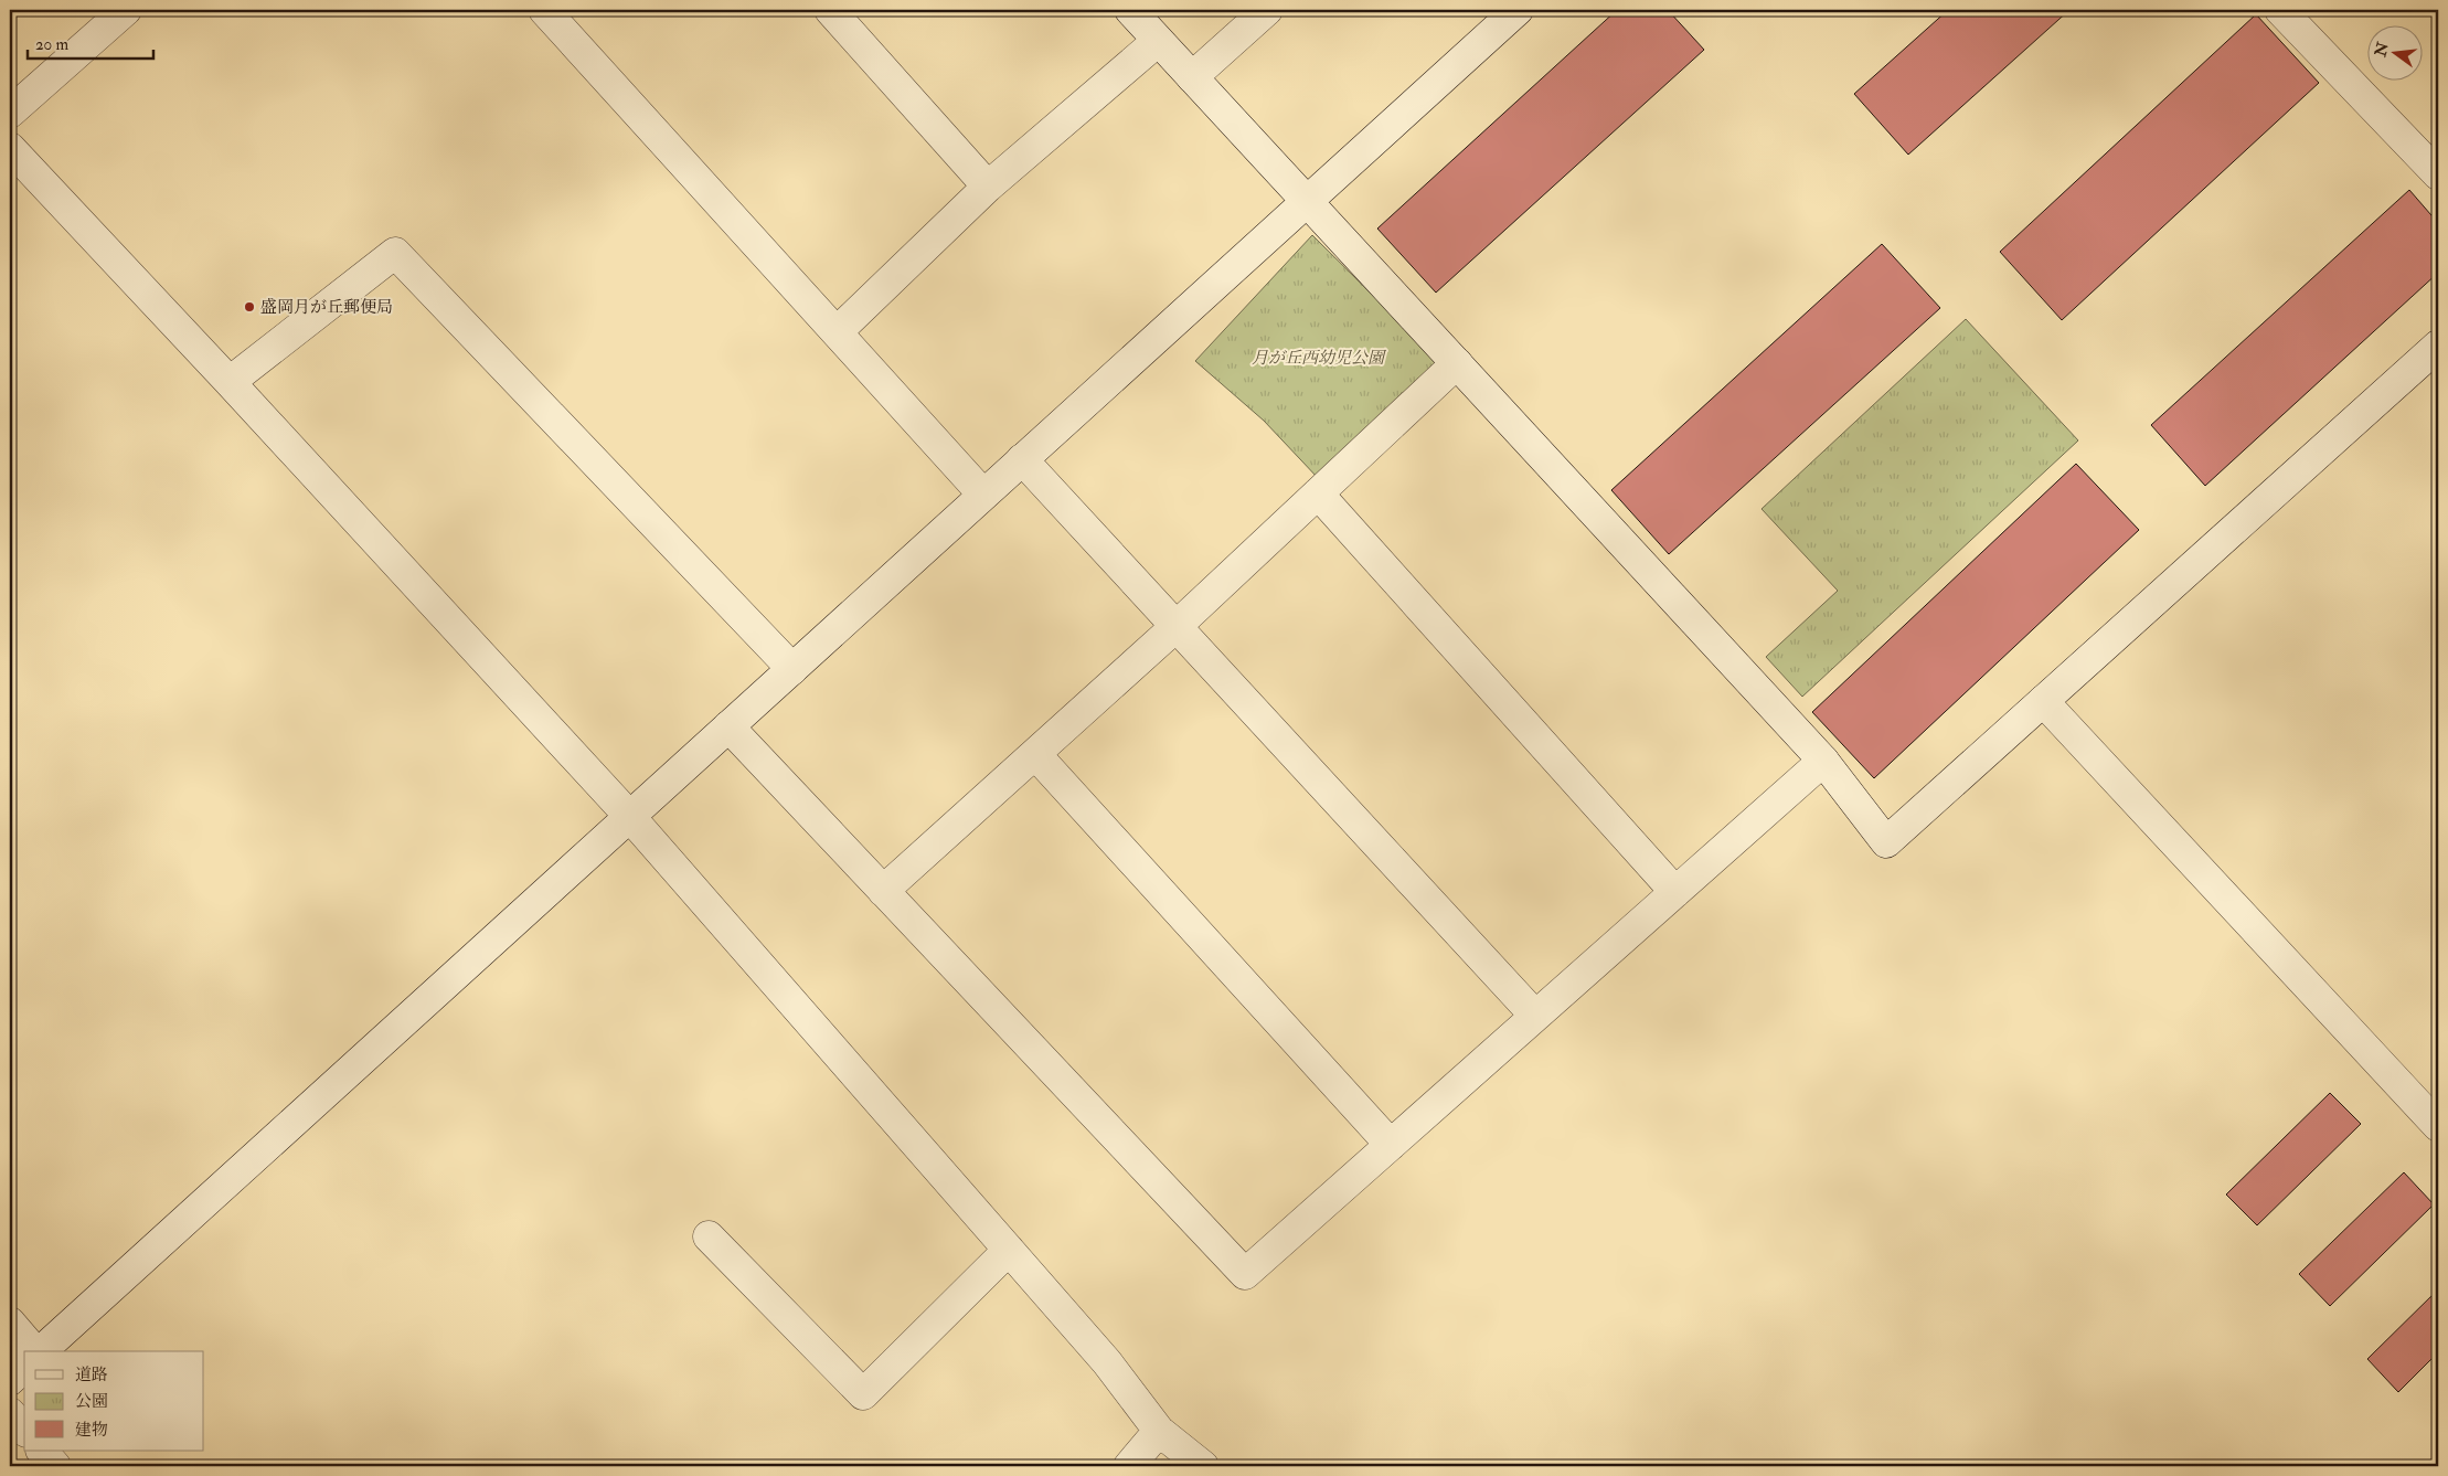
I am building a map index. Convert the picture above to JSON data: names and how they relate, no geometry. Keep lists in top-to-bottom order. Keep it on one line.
{"parks":["月が丘西幼児公園"],"places":["盛岡月が丘郵便局"],"legend":["道路","公園","建物"],"scale_bar":"20 m","north":"left"}
